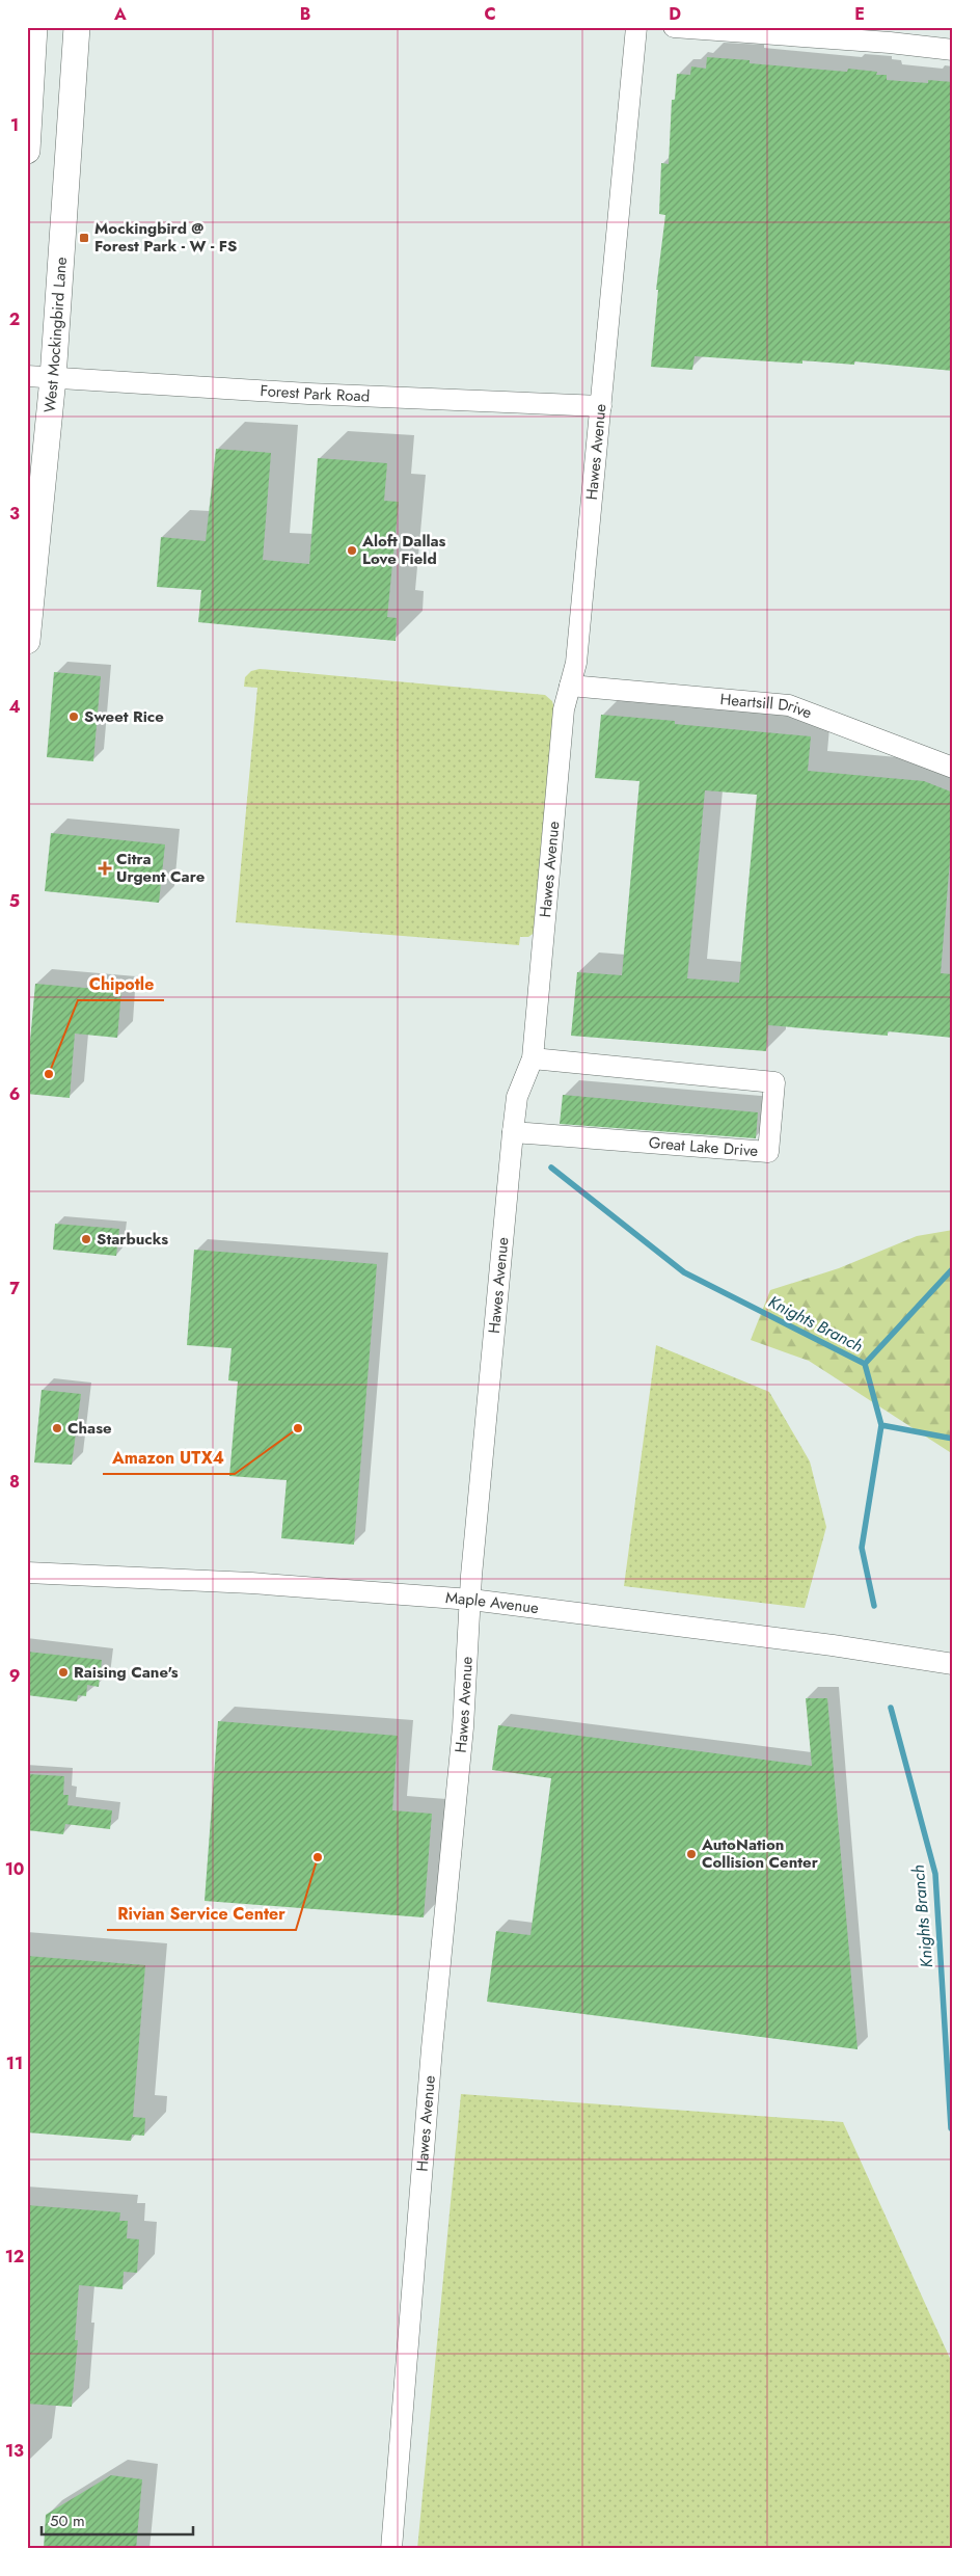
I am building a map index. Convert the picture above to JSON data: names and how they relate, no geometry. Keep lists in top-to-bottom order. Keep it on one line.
{"streets":{"main road":["West Mockingbird Lane"],"street":["Forest Park Road","Hawes Avenue","Heartsill Drive","Great Lake Drive","Maple Avenue"]},"crossings":[["West Mockingbird Lane","Forest Park Road"],["Forest Park Road","Hawes Avenue"],["Hawes Avenue","Heartsill Drive"],["Hawes Avenue","Great Lake Drive"],["Hawes Avenue","Maple Avenue"]],"water":["Knights Branch"],"places":{"transit":["Mockingbird @ Forest Park - W - FS"],"other":["Aloft Dallas Love Field","Sweet Rice","Chipotle","Starbucks","Chase","Amazon UTX4","Raising Cane's","AutoNation Collision Center","Rivian Service Center"],"health":["Citra Urgent Care"]},"scale_bar":"50 m","grid":{"columns":["A","B","C","D","E"],"rows":["1","2","3","4","5","6","7","8","9","10","11","12","13"]}}
